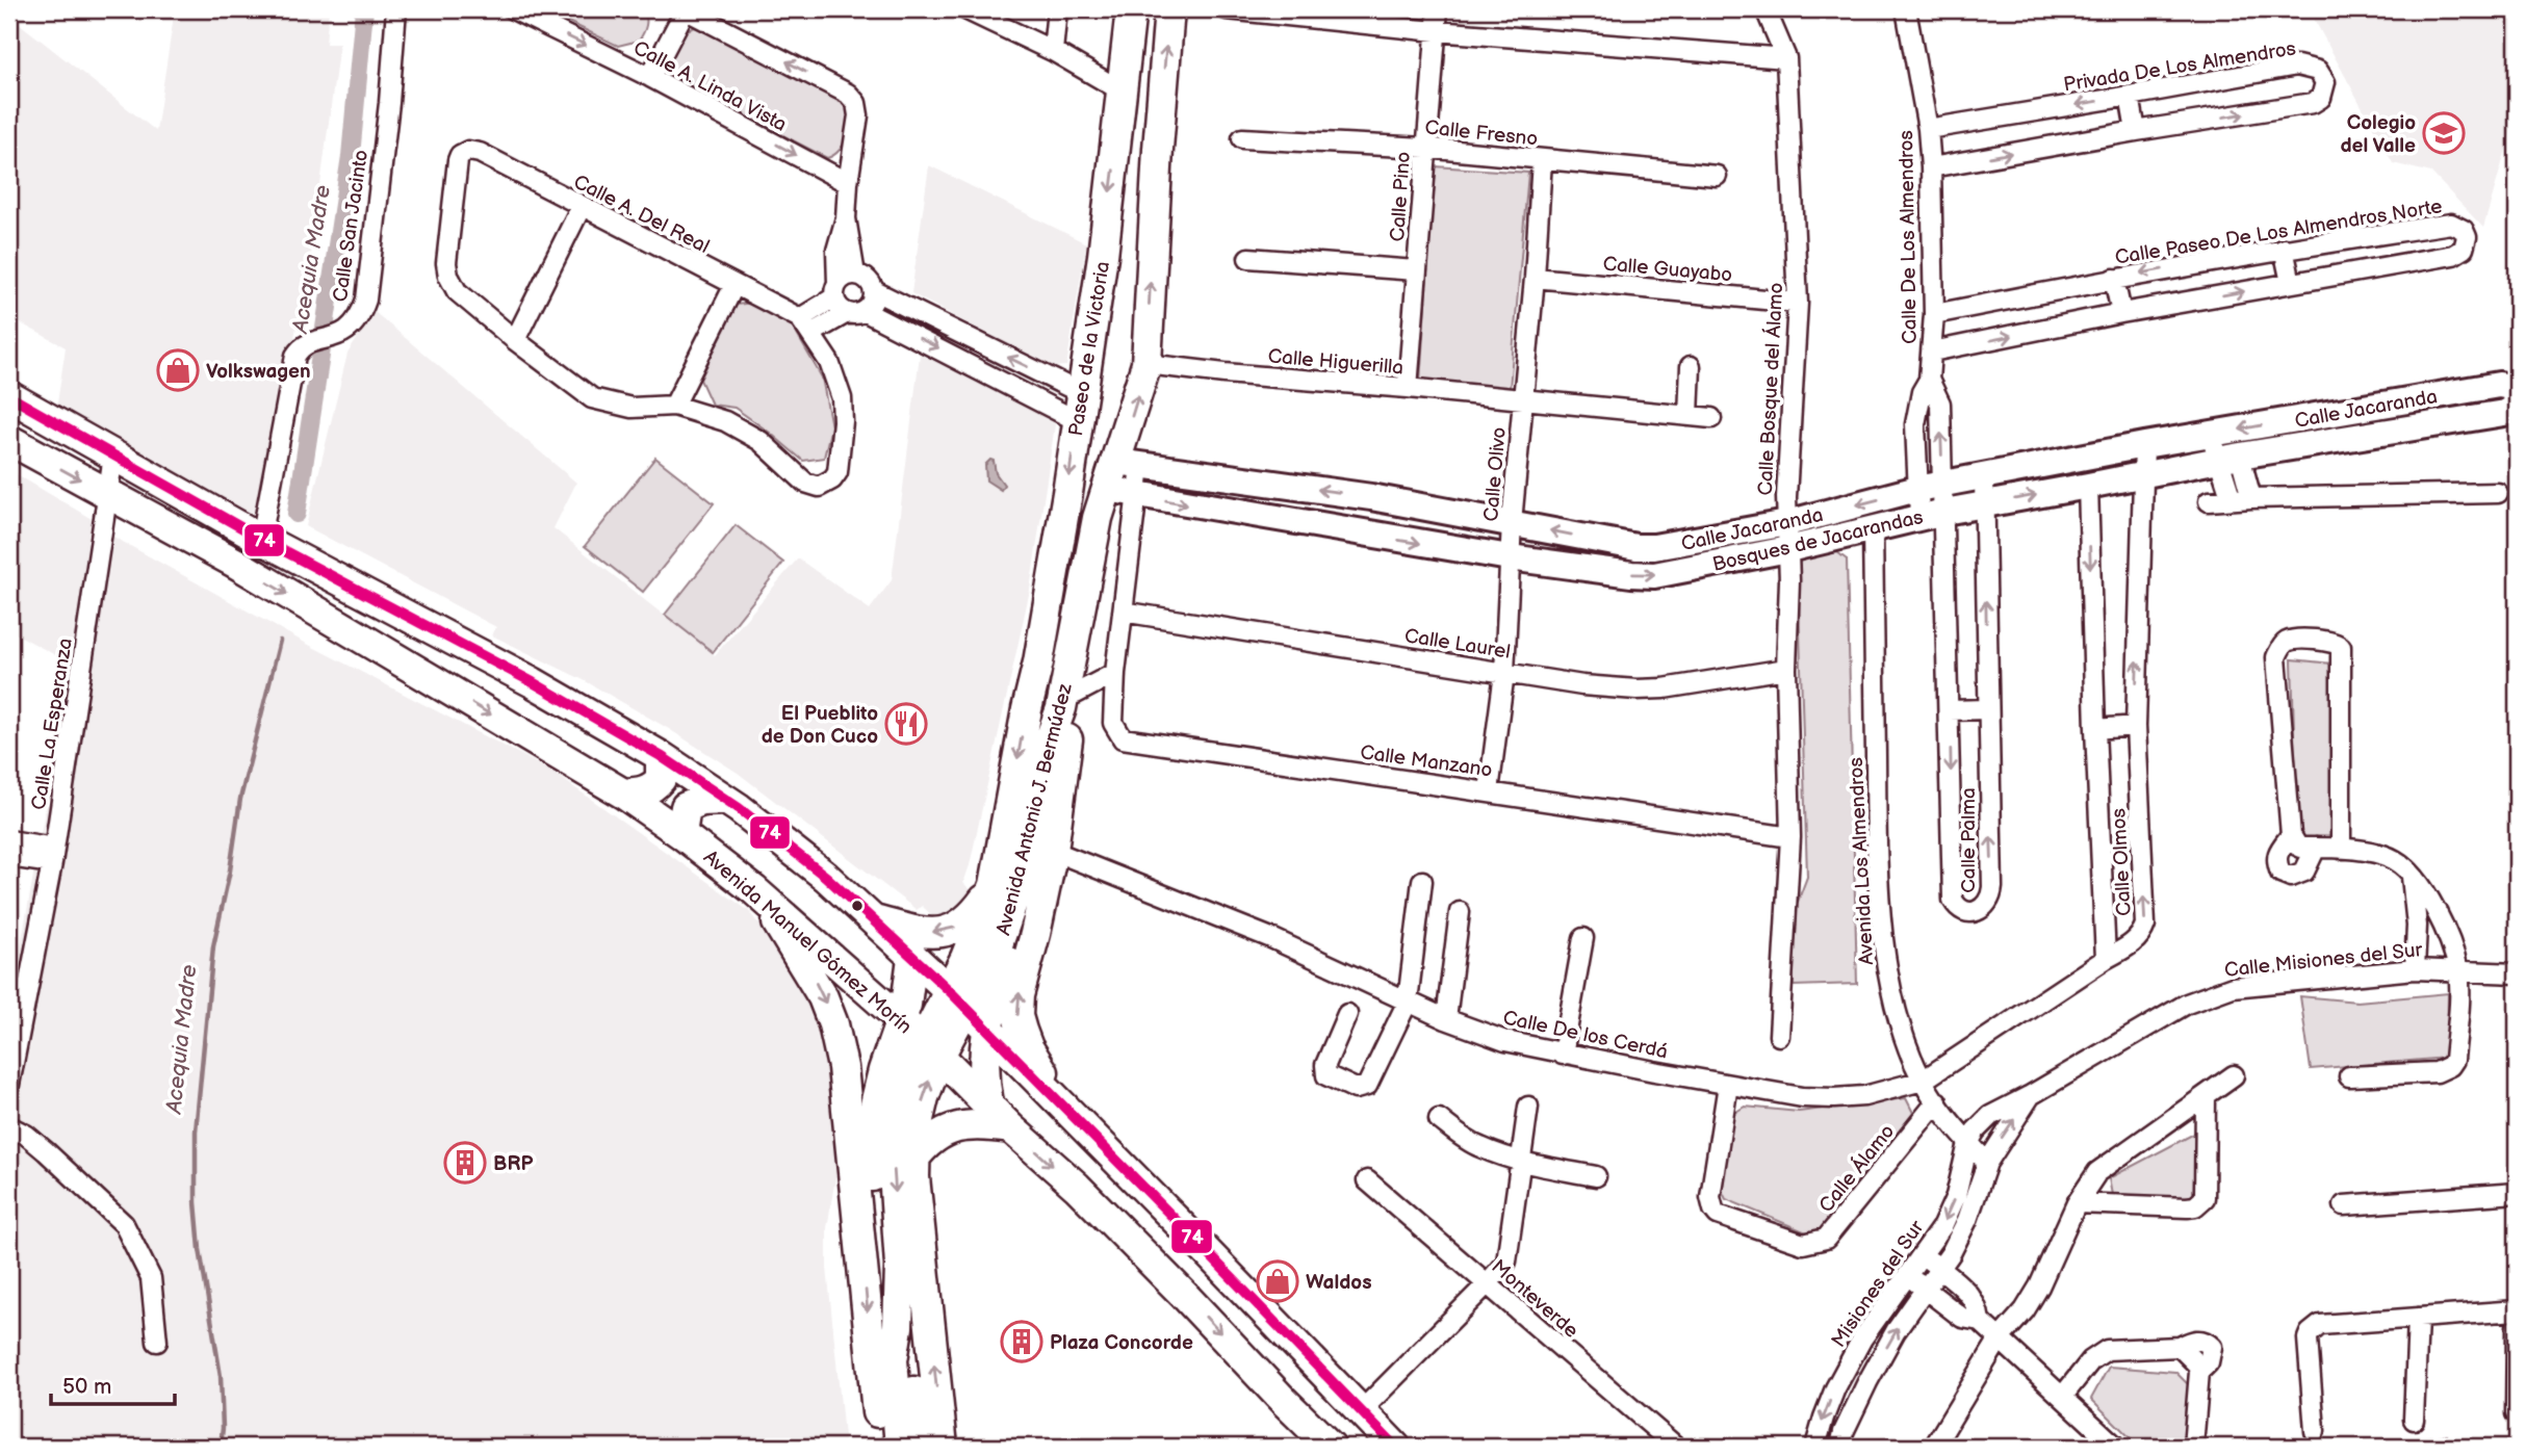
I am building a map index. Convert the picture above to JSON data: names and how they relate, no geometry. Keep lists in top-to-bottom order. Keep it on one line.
{"streets":{"main road":["Paseo de la Victoria","Avenida Antonio J. Bermúdez","Avenida Manuel Gómez Morín"],"street":["Privada De Los Almendros","Calle A. Linda Vista","Calle Fresno","Calle Pino","Calle A. Del Real","Calle San Jacinto","Calle Paseo De Los Almendros Norte","Calle De Los Almendros","Calle Guayabo","Calle Higuerilla","Calle Bosque del Álamo","Calle Jacaranda","Calle Olivo","Bosques de Jacarandas","Calle Laurel","Calle La Esperanza","Calle Manzano","Calle Palma","Avenida Los Almendros","Calle Olmos","Calle Misiones del Sur","Calle De los Cerdá","Calle Álamo","Misiones del Sur","Monteverde"]},"crossings":[["Privada De Los Almendros","Calle De Los Almendros"],["Calle Fresno","Calle Pino"],["Calle Fresno","Calle Olivo"],["Calle Pino","Calle Higuerilla"],["Calle Paseo De Los Almendros Norte","Calle De Los Almendros"],["Calle De Los Almendros","Calle Jacaranda"],["Calle De Los Almendros","Bosques de Jacarandas"],["Calle De Los Almendros","Calle Palma"],["Calle Guayabo","Calle Bosque del Álamo"],["Calle Guayabo","Calle Olivo"],["Calle Higuerilla","Calle Olivo"],["Calle Higuerilla","Avenida Antonio J. Bermúdez"],["Calle Bosque del Álamo","Calle Jacaranda"],["Calle Bosque del Álamo","Bosques de Jacarandas"],["Calle Bosque del Álamo","Calle Laurel"],["Calle Bosque del Álamo","Calle Manzano"],["Calle Jacaranda","Calle Olivo"],["Calle Jacaranda","Bosques de Jacarandas"],["Calle Jacaranda","Calle Manzano"],["Calle Jacaranda","Avenida Antonio J. Bermúdez"],["Calle Jacaranda","Calle Palma"],["Calle Jacaranda","Calle Olmos"],["Calle Olivo","Bosques de Jacarandas"],["Calle Olivo","Calle Laurel"],["Calle Olivo","Calle Manzano"],["Bosques de Jacarandas","Calle Manzano"],["Bosques de Jacarandas","Avenida Antonio J. Bermúdez"],["Bosques de Jacarandas","Calle Palma"],["Bosques de Jacarandas","Avenida Los Almendros"],["Bosques de Jacarandas","Calle Olmos"],["Calle Laurel","Calle Manzano"],["Calle La Esperanza","Avenida Manuel Gómez Morín"],["Calle Manzano","Avenida Antonio J. Bermúdez"],["Avenida Los Almendros","Calle Misiones del Sur"],["Avenida Los Almendros","Calle De los Cerdá"],["Avenida Los Almendros","Calle Álamo"],["Avenida Los Almendros","Misiones del Sur"],["Calle Olmos","Calle De los Cerdá"],["Calle Misiones del Sur","Misiones del Sur"],["Calle De los Cerdá","Calle Álamo"]],"one_way":["Calle A. Linda Vista","Bosques de Jacarandas"],"water":["Acequia Madre"],"places":{"school or university":["Colegio del Valle"],"shop":["Volkswagen","Waldos"],"restaurant":["El Pueblito de Don Cuco"],"building":["BRP","Plaza Concorde"]},"lines":["transit line 74"],"scale_bar":"50 m"}
